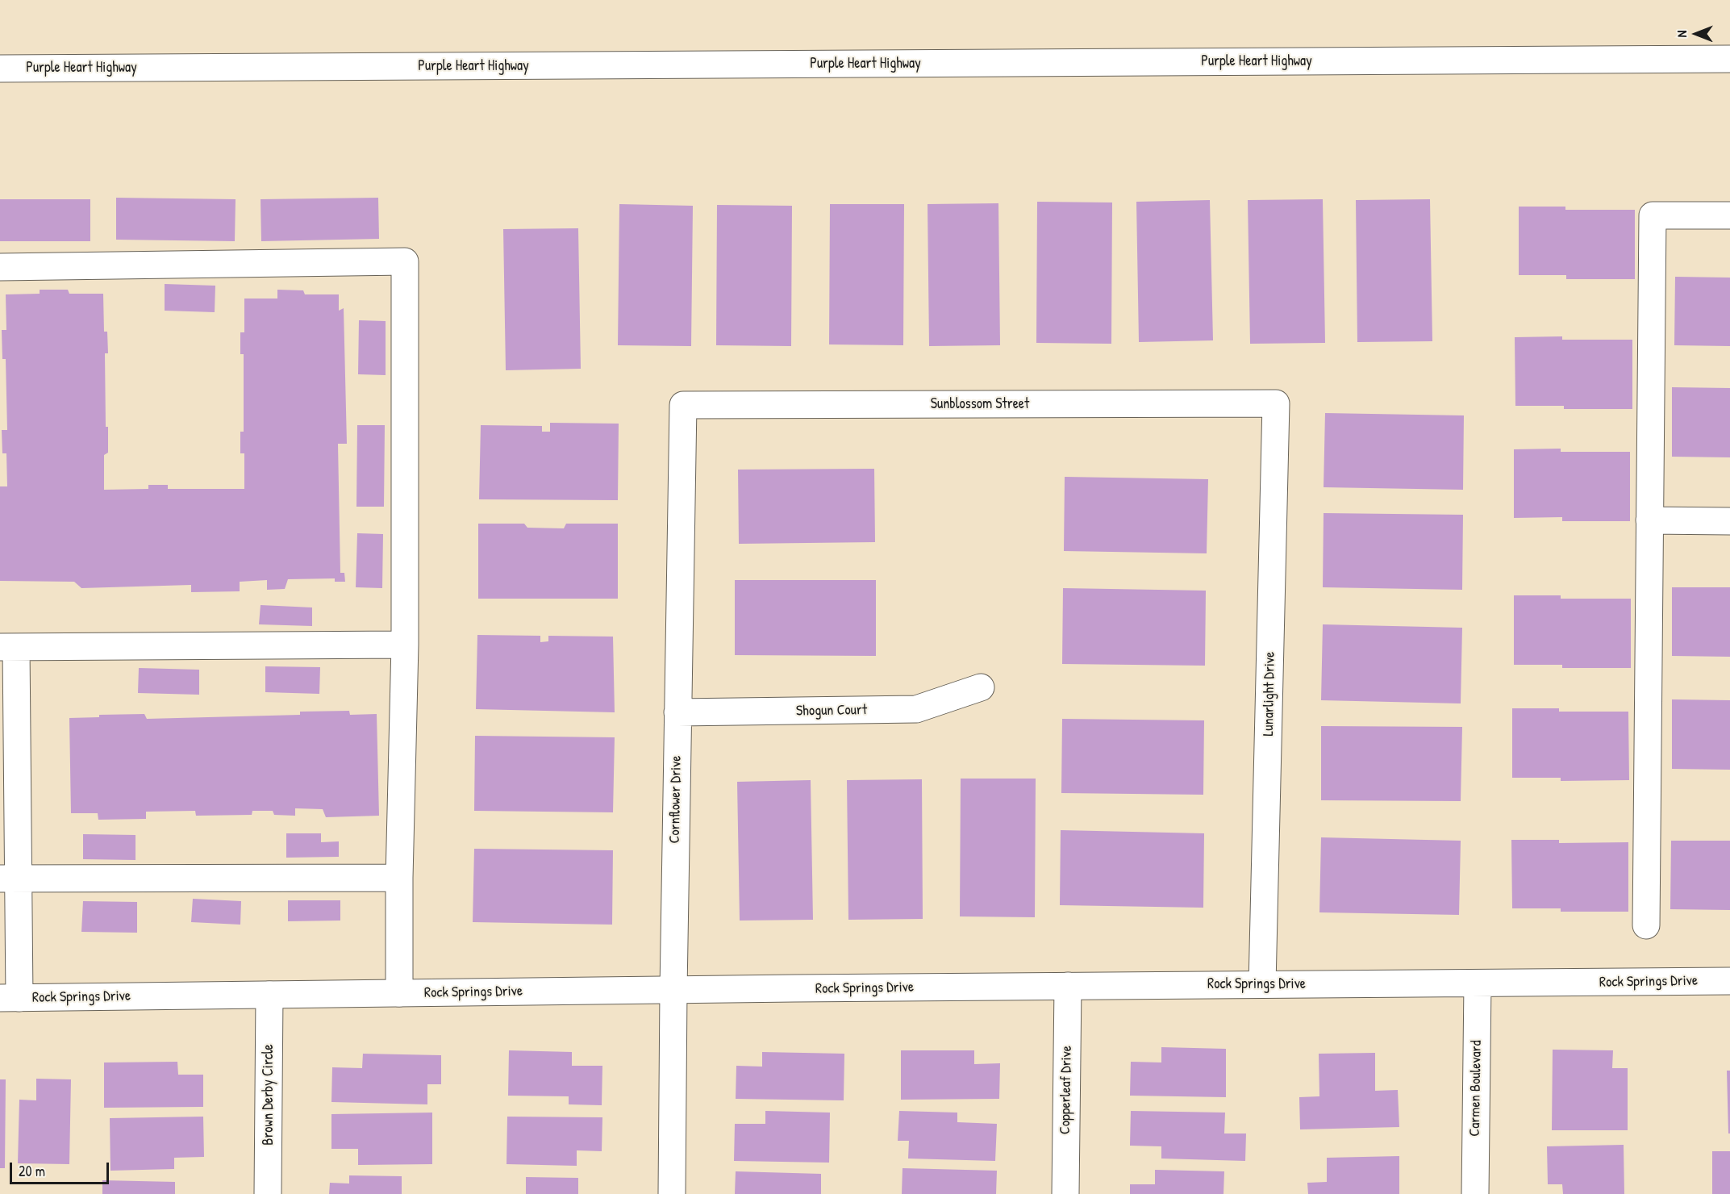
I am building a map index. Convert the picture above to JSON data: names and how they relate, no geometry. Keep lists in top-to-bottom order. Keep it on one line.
{"streets":{"main road":["Purple Heart Highway","Sunblossom Street","Lunarlight Drive","Shogun Court","Cornflower Drive","Rock Springs Drive","Carmen Boulevard","Copperleaf Drive","Brown Derby Circle"]},"crossings":[["Sunblossom Street","Lunarlight Drive"],["Sunblossom Street","Cornflower Drive"],["Lunarlight Drive","Rock Springs Drive"],["Shogun Court","Cornflower Drive"],["Cornflower Drive","Rock Springs Drive"],["Rock Springs Drive","Carmen Boulevard"],["Rock Springs Drive","Copperleaf Drive"],["Rock Springs Drive","Brown Derby Circle"]],"scale_bar":"20 m","north":"left"}
